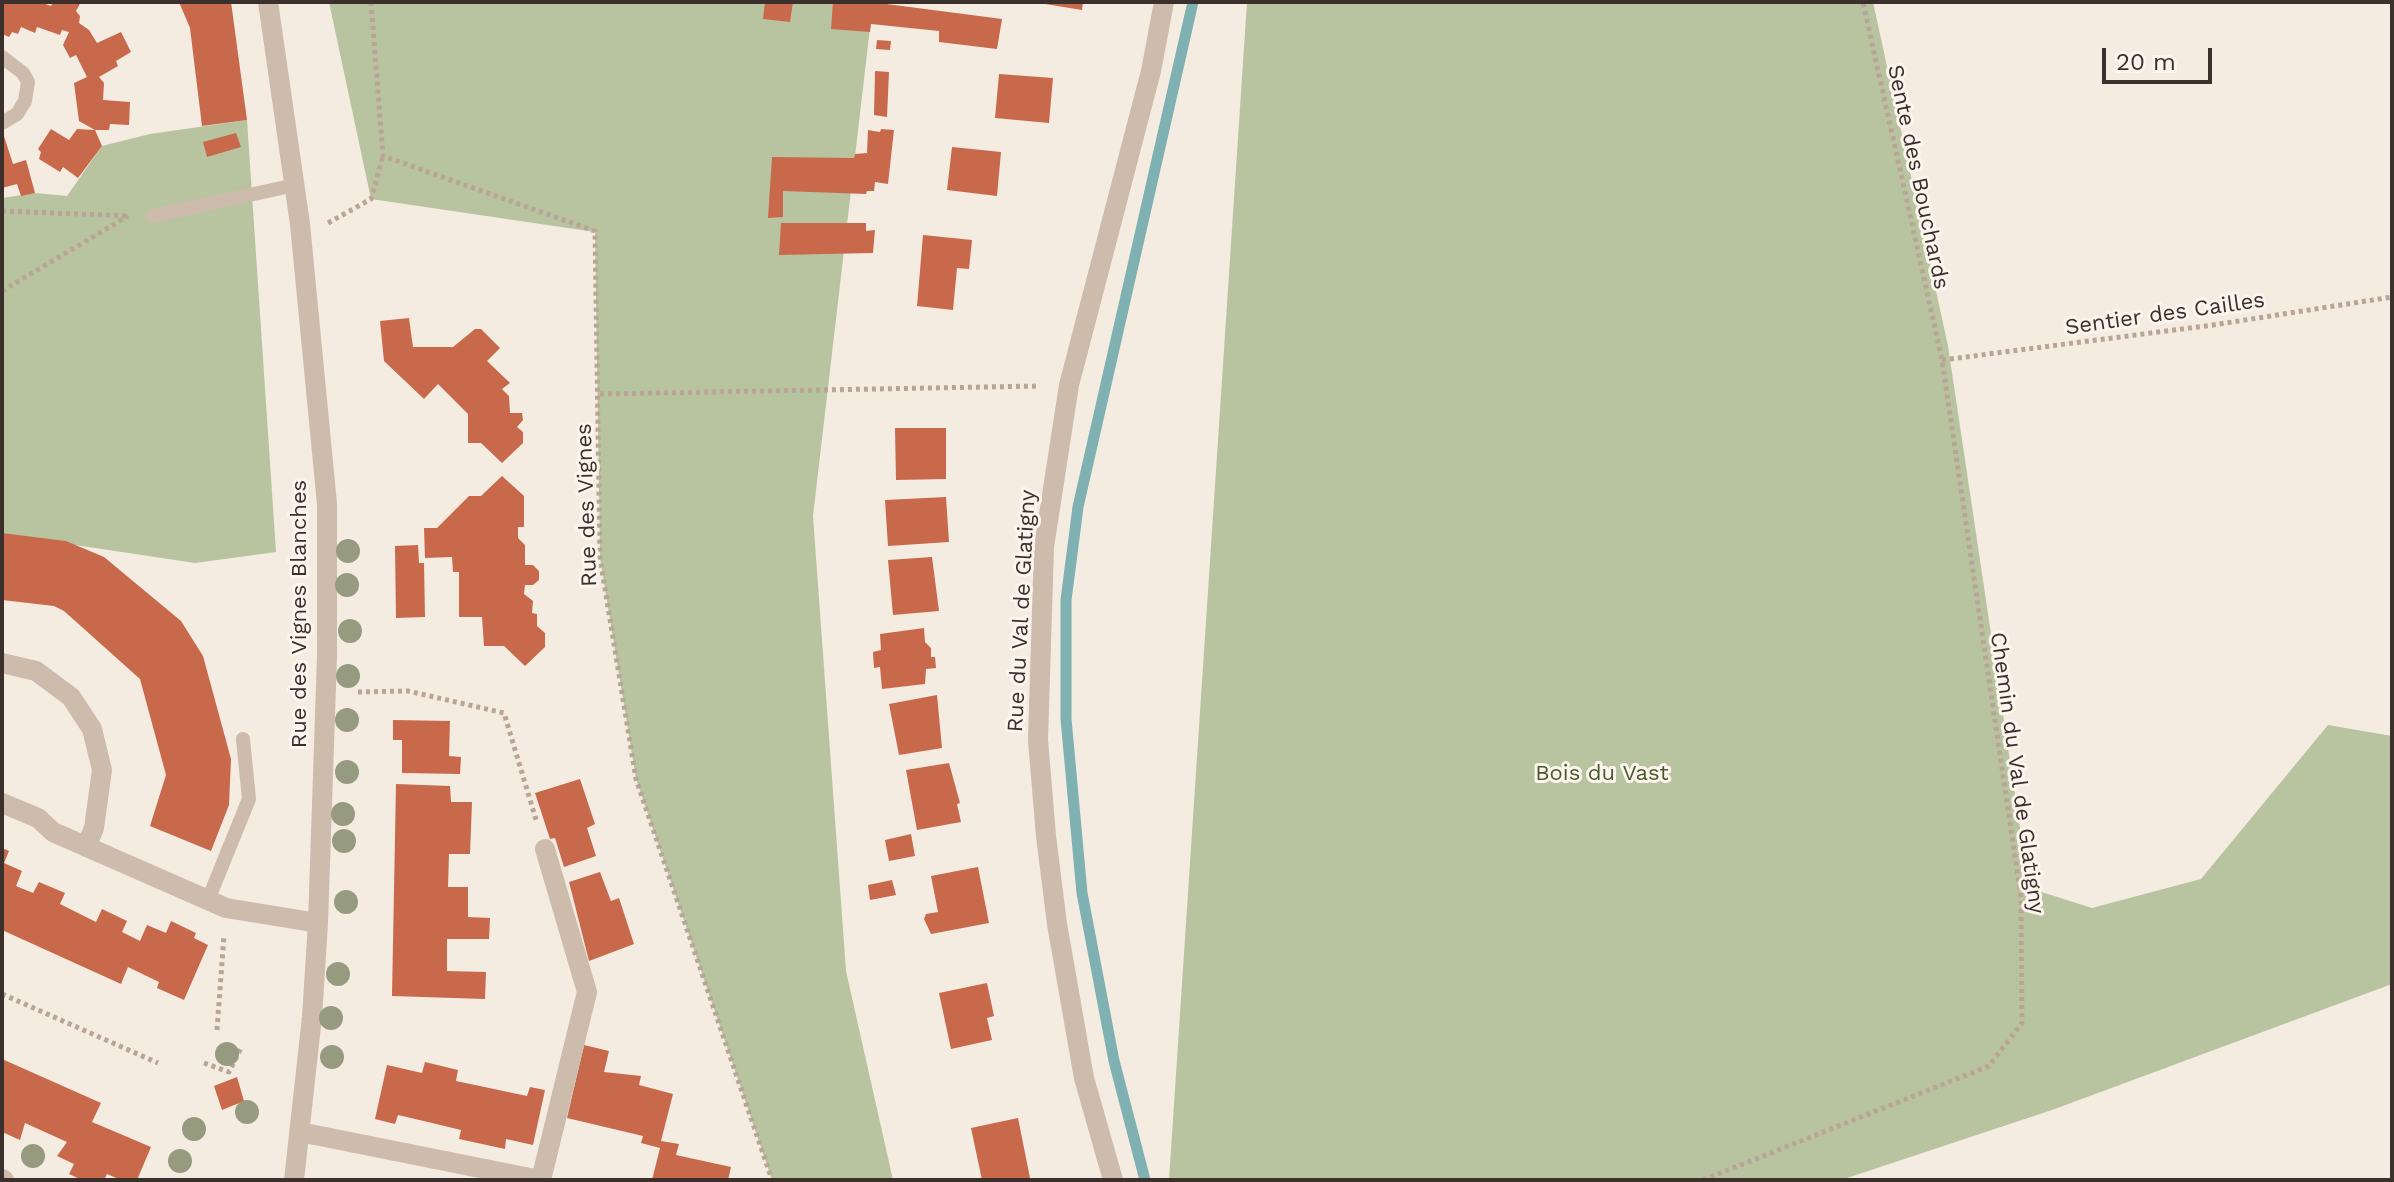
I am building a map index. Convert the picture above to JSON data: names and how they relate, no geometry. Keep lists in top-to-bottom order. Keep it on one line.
{"streets":{"street":["Rue du Val de Glatigny","Rue des Vignes Blanches"],"path":["Sente des Bouchards","Sentier des Cailles","Rue des Vignes","Chemin du Val de Glatigny"]},"crossings":[["Sente des Bouchards","Sentier des Cailles"],["Sente des Bouchards","Chemin du Val de Glatigny"],["Sentier des Cailles","Chemin du Val de Glatigny"]],"parks":["Bois du Vast"],"scale_bar":"20 m"}
